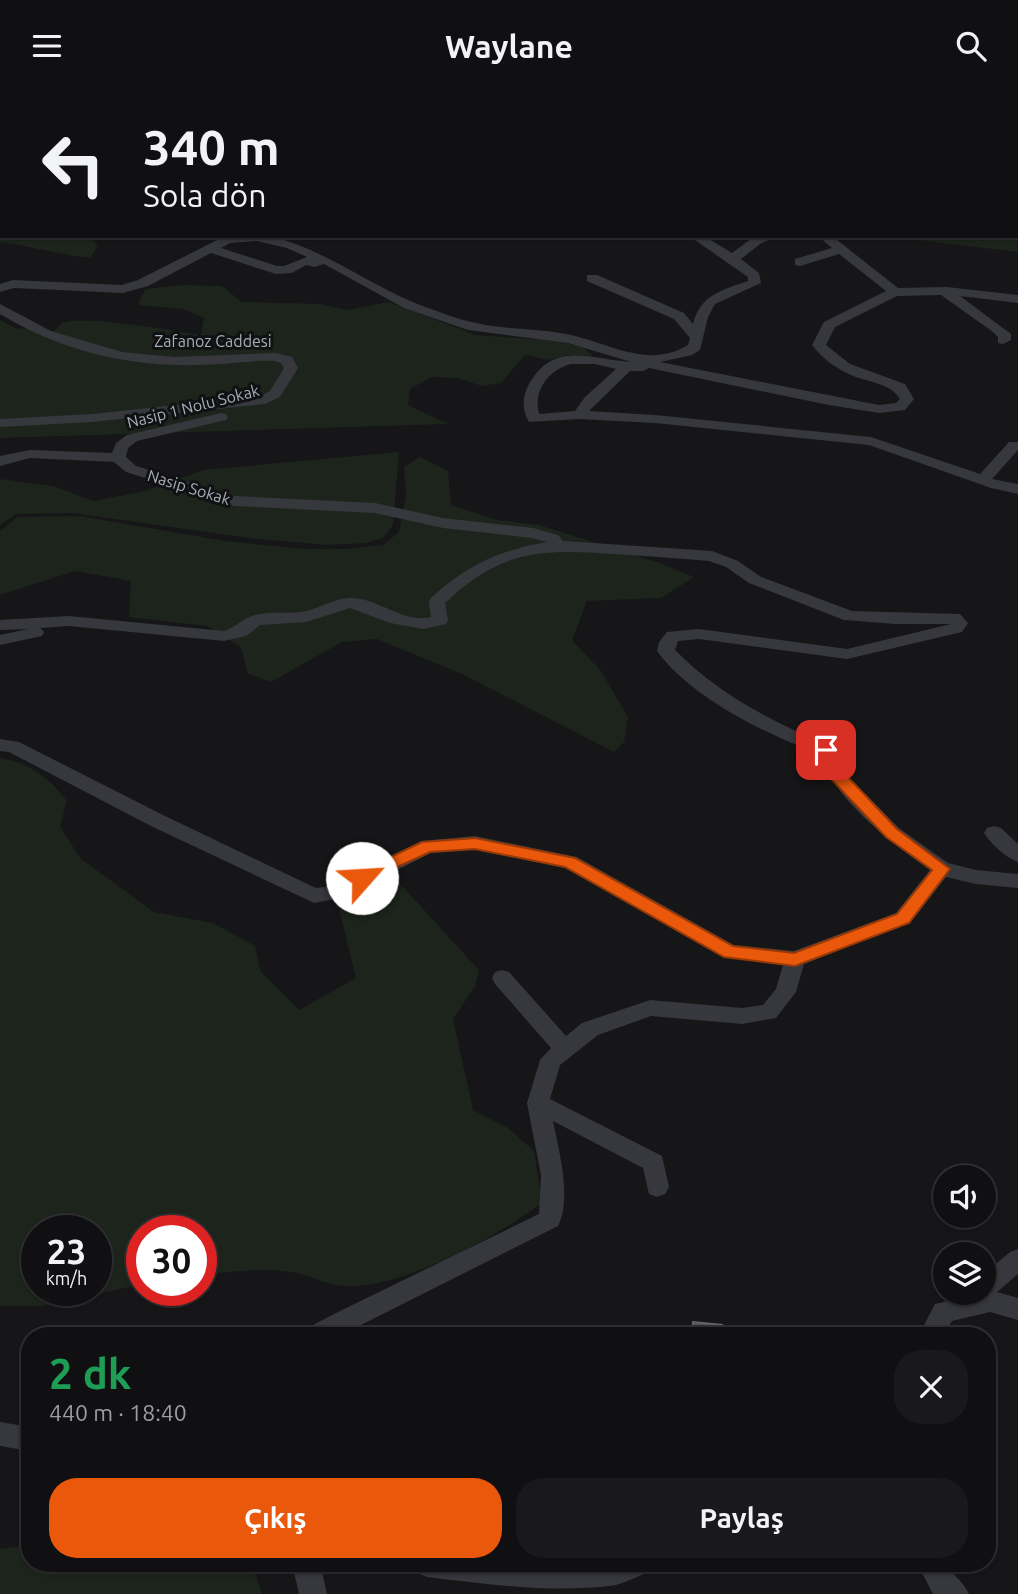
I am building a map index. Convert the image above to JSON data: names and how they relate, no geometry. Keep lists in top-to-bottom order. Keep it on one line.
{"streets":{"street":["Zafanoz Caddesi","Nasip 1 Nolu Sokak","Nasip Sokak"]},"crossings":[["Zafanoz Caddesi","Nasip 1 Nolu Sokak"],["Nasip 1 Nolu Sokak","Nasip Sokak"]],"page":{"header":"Waylane","turn":["340 m","Sola dön"],"speed":"23 km/h","limit":"30","heading":["2 dk","440 m · 18:40"],"buttons":["Çıkış","Paylaş"]}}
